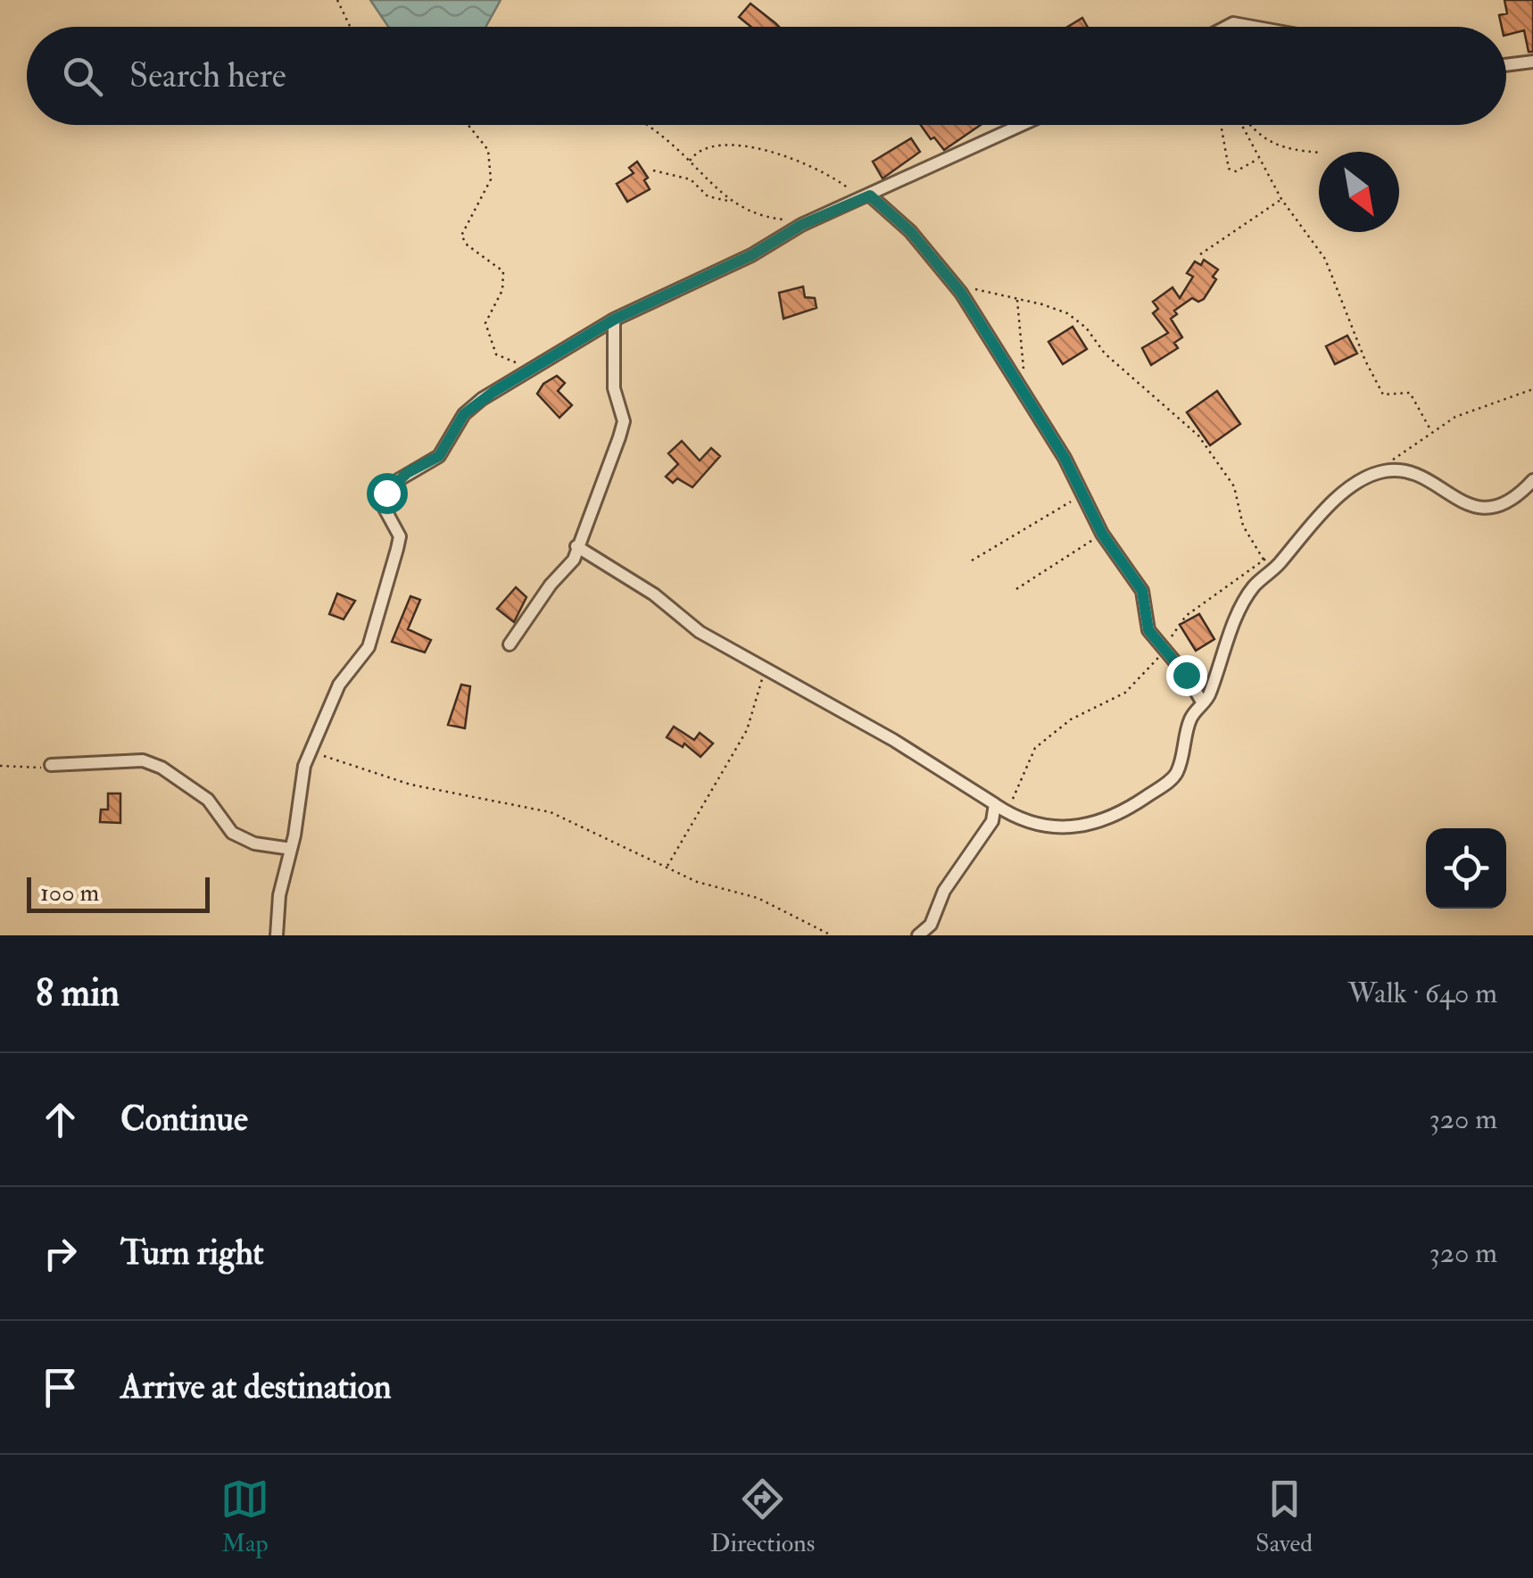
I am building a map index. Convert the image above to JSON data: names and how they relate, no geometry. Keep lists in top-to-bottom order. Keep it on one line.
{"scale_bar":"100 m","north":"bottom right","page":{"search":"Search here","scale":"100 m","heading":["8 min","Walk · 640 m"],"list":[["Continue","320 m"],["Turn right","320 m"],"Arrive at destination"],"nav":["Map","Directions","Saved"]}}
